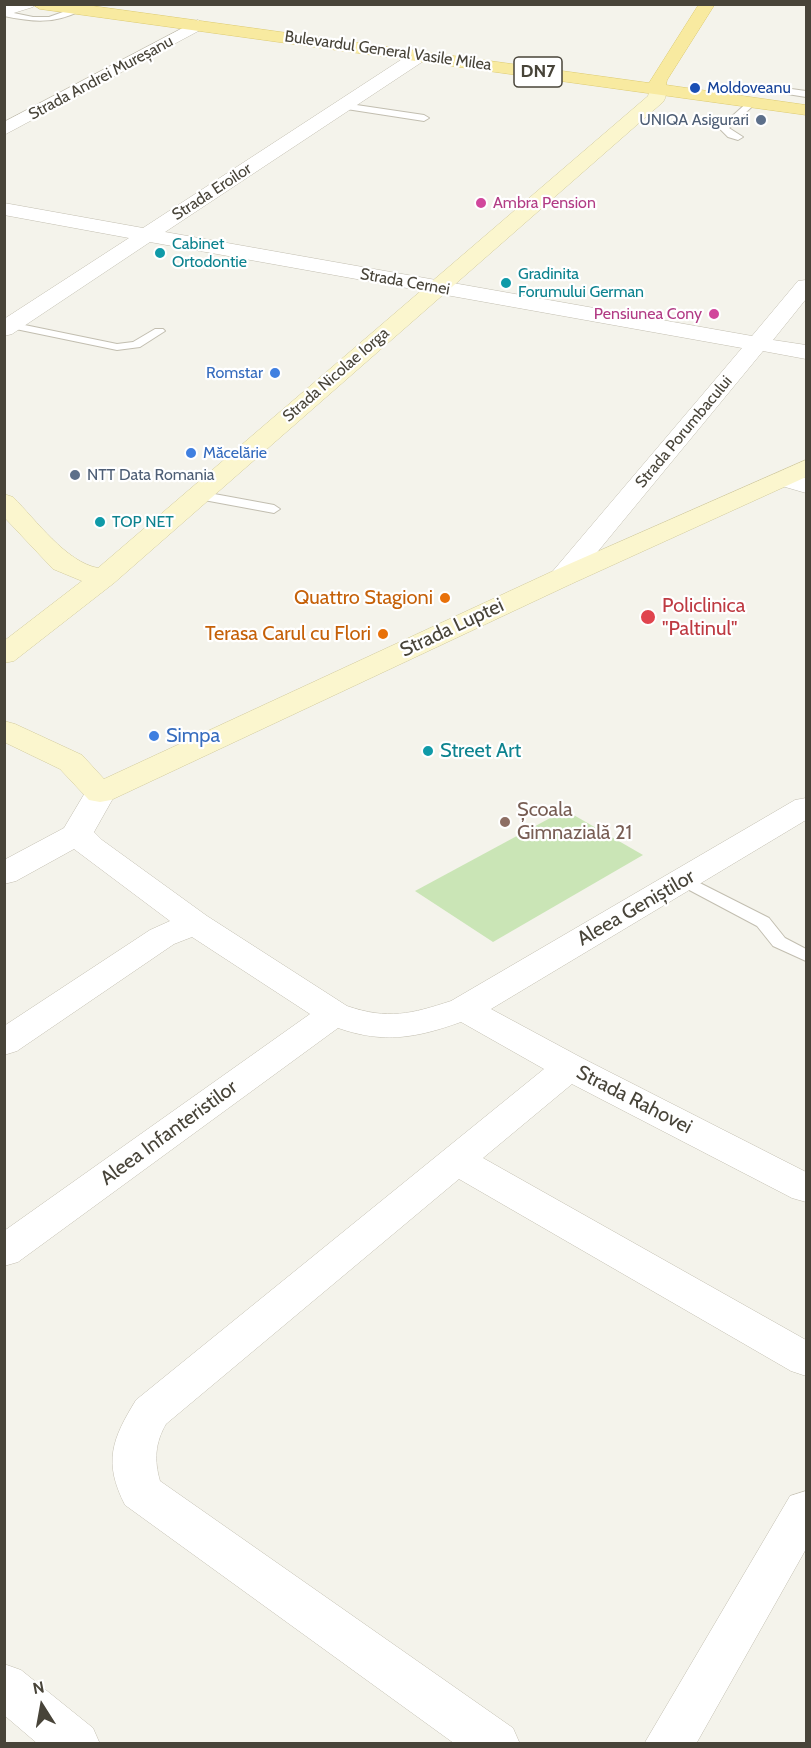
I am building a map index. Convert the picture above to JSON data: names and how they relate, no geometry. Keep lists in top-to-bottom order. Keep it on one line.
{"streets":{"main road":["Bulevardul General Vasile Milea","DN7","Strada Nicolae Iorga","Strada Luptei"],"street":["Strada Andrei Mureșanu","Strada Eroilor","Strada Cernei","Strada Porumbacului","Aleea Geniștilor","Strada Rahovei","Aleea Infanteristilor"]},"crossings":[["Bulevardul General Vasile Milea","Strada Andrei Mureșanu"],["Bulevardul General Vasile Milea","Strada Eroilor"],["Bulevardul General Vasile Milea","Strada Nicolae Iorga"],["Strada Eroilor","Strada Cernei"],["Strada Cernei","Strada Nicolae Iorga"],["Strada Cernei","Strada Porumbacului"],["Strada Porumbacului","Strada Luptei"],["Aleea Geniștilor","Strada Rahovei"],["Aleea Geniștilor","Aleea Infanteristilor"]],"places":["Moldoveanu","UNIQA Asigurari","Ambra Pension","Cabinet Ortodontie","Gradinita Forumului German","Pensiunea Cony","Romstar","Măcelărie","NTT Data Romania","TOP NET","Quattro Stagioni","Policlinica \"Paltinul\"","Terasa Carul cu Flori","Simpa","Street Art","Școala Gimnazială 21"],"north":"top"}
